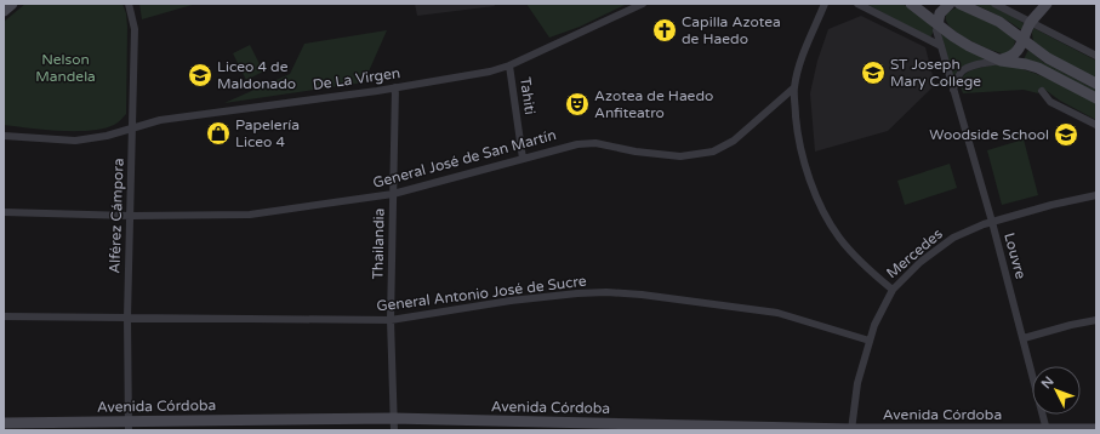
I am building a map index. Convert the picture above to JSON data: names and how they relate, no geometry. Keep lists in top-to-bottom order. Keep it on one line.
{"streets":{"street":["De La Virgen","Tahiti","General José de San Martín","Alférez Cámpora","Thailandia","Mercedes","Louvre","General Antonio José de Sucre","Avenida Córdoba"]},"crossings":[["De La Virgen","Tahiti"],["De La Virgen","Alférez Cámpora"],["De La Virgen","Thailandia"],["Tahiti","General José de San Martín"],["General José de San Martín","Alférez Cámpora"],["General José de San Martín","Thailandia"],["Alférez Cámpora","General Antonio José de Sucre"],["Alférez Cámpora","Avenida Córdoba"],["Thailandia","General Antonio José de Sucre"],["Thailandia","Avenida Córdoba"],["Mercedes","Louvre"],["Mercedes","General Antonio José de Sucre"],["Mercedes","Avenida Córdoba"],["Louvre","Avenida Córdoba"]],"parks":["Nelson Mandela"],"places":{"church":["Capilla Azotea de Haedo"],"school or university":["ST Joseph Mary College","Liceo 4 de Maldonado","Woodside School"],"theatre":["Azotea de Haedo Anfiteatro"],"shop":["Papelería Liceo 4"]},"north":"top left"}
